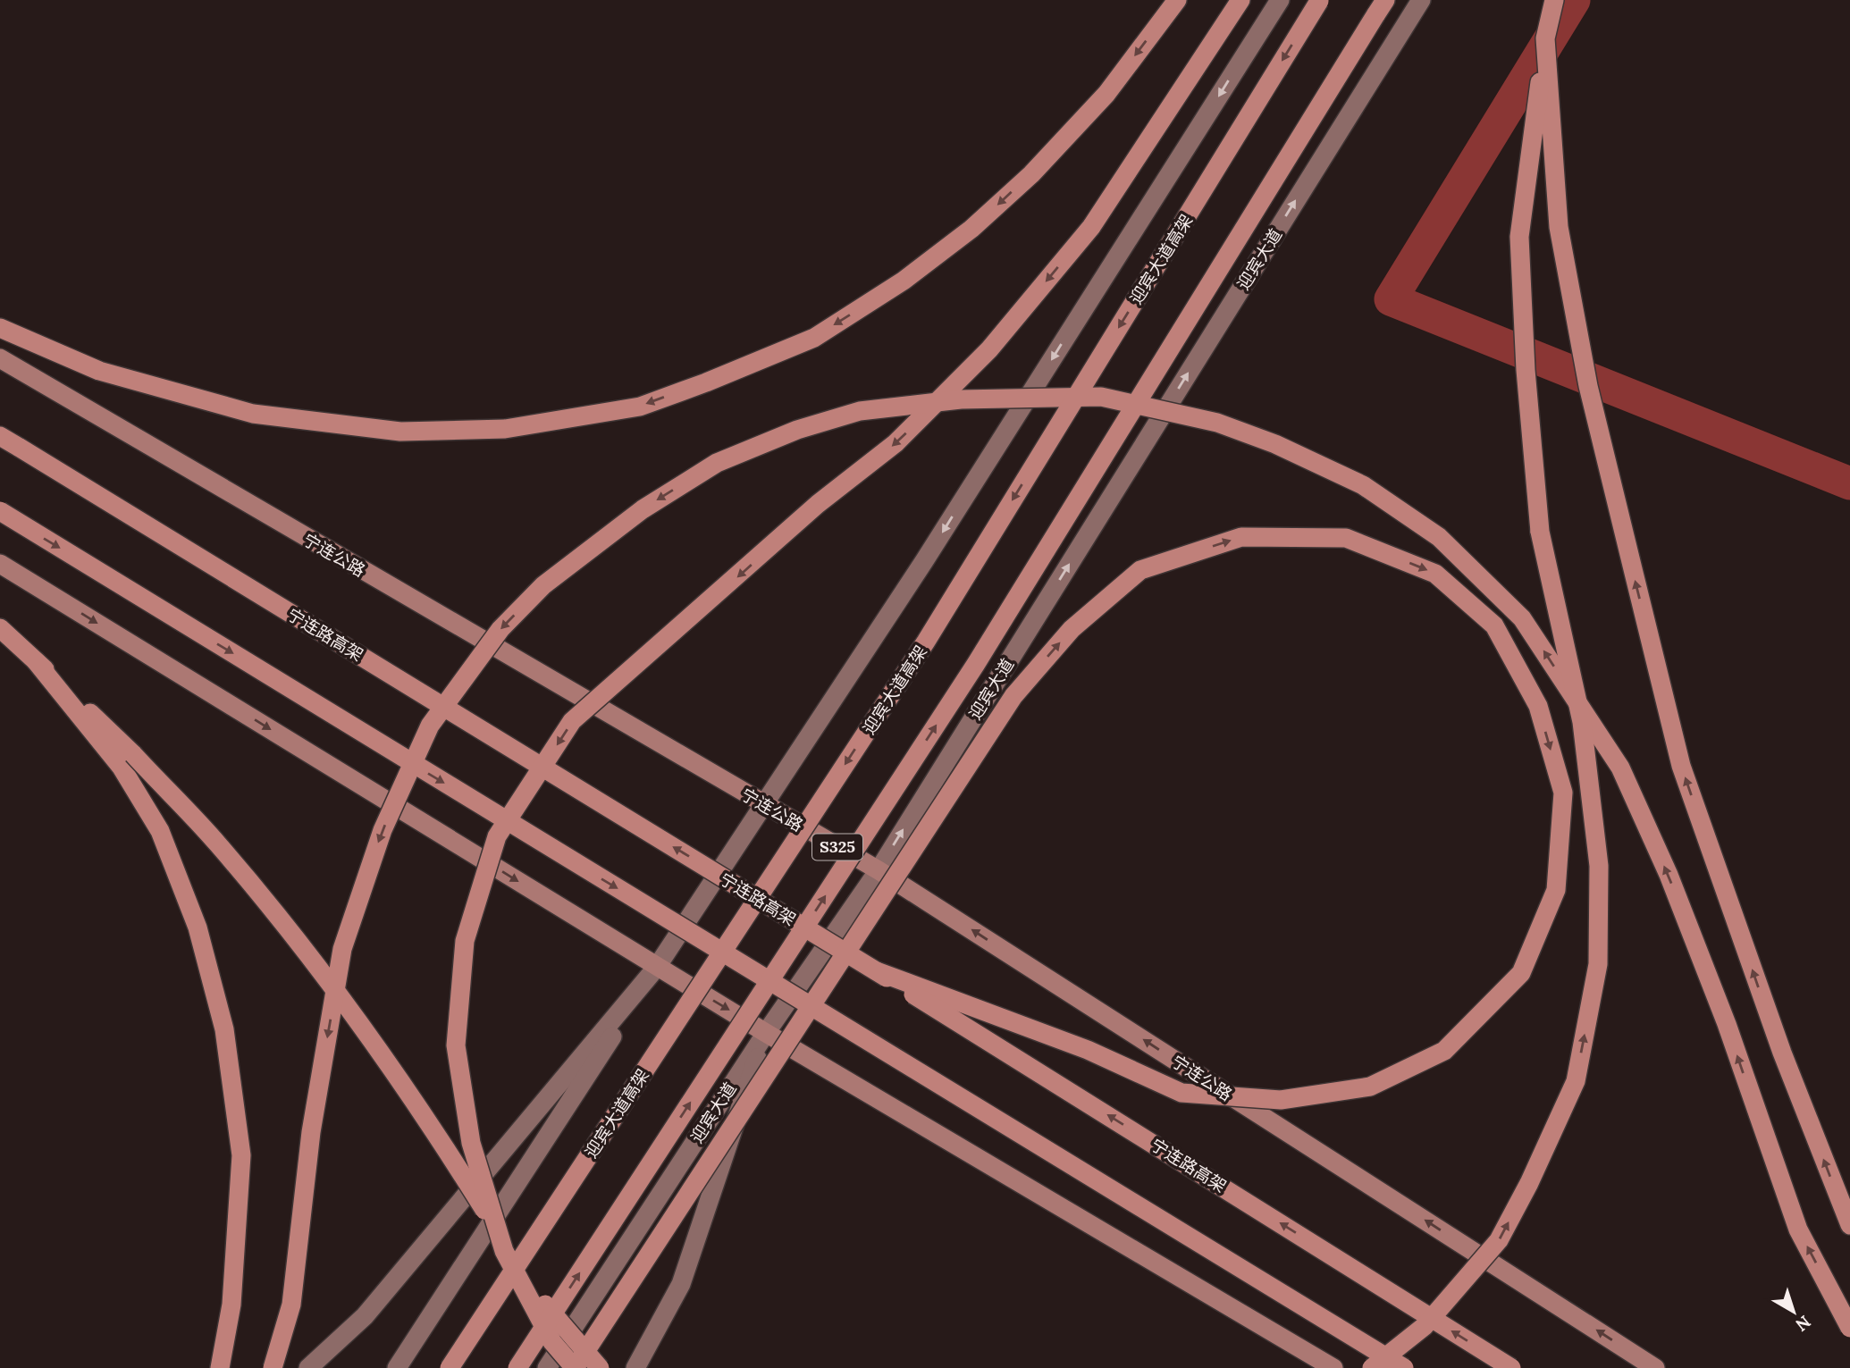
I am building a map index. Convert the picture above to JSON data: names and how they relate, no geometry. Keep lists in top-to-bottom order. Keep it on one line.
{"streets":{"highway":["迎宾大道高架","宁连路高架"],"main road":["迎宾大道","宁连公路","S325"]},"crossings":[["迎宾大道","宁连公路"]],"one_way":["宁连公路"],"north":"bottom right"}
